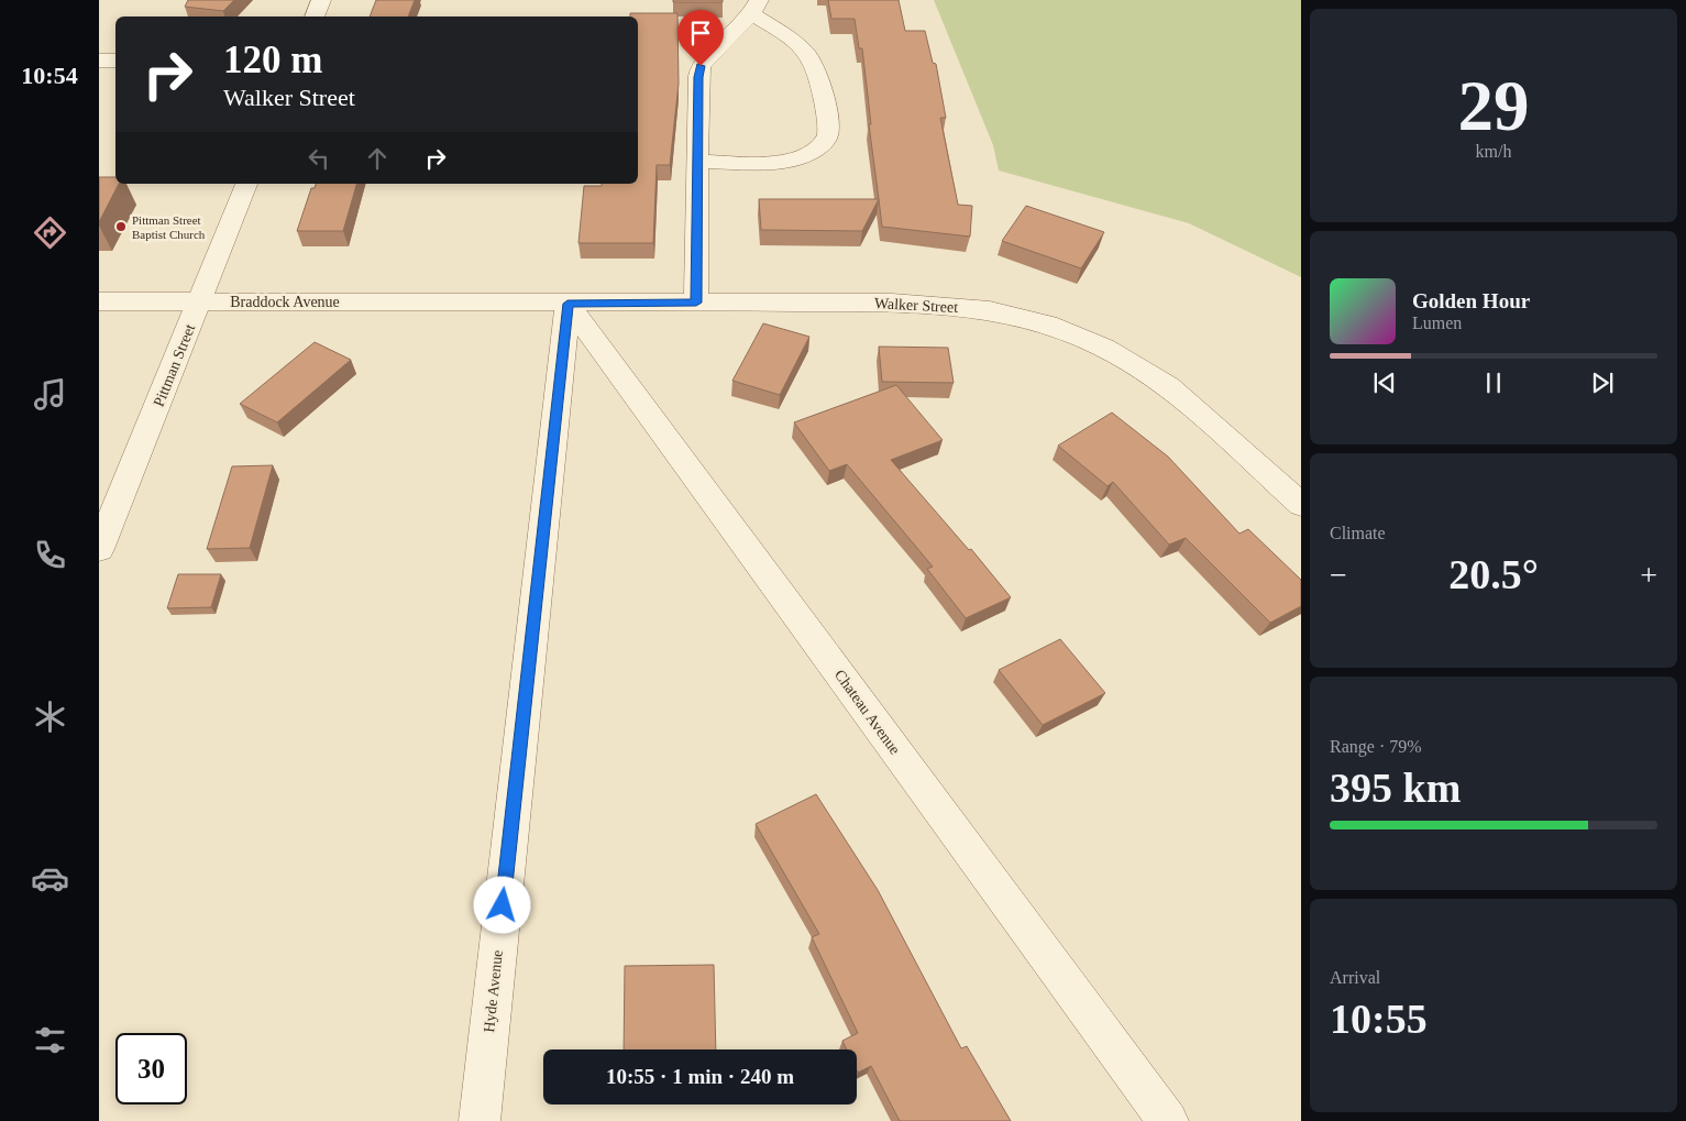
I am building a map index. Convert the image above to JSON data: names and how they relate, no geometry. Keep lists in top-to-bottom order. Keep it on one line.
{"streets":{"street":["Braddock Avenue","Walker Street","Pittman Street","Chateau Avenue","Hyde Avenue"]},"crossings":[["Braddock Avenue","Walker Street"],["Braddock Avenue","Pittman Street"],["Walker Street","Chateau Avenue"],["Walker Street","Hyde Avenue"],["Chateau Avenue","Hyde Avenue"]],"places":["Pittman Street Baptist Church"],"page":{"tabs":"10:54","tile":[["29","km/h"],"Climate",["Range · 79%","395 km"],["Arrival","10:55"]],"turn":["120 m","Walker Street"],"song":["Golden Hour","Lumen"],"heat":["−","20.5°","+"],"limit":"30","trip":"10:55 · 1 min · 240 m"}}
